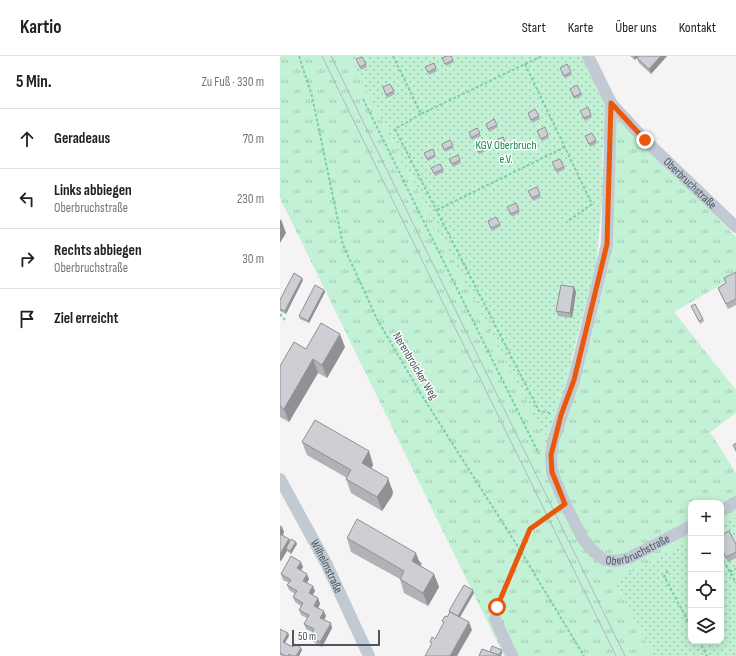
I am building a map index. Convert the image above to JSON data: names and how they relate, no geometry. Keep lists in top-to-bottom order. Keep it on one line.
{"streets":{"street":["Oberbruchstraße","Wilhelmstraße"],"path":["Nerenbroicker Weg"]},"parks":["KGV Oberbruch e.V."],"scale_bar":"50 m","page":{"header":"Kartio","nav":["Start","Karte","Über uns","Kontakt"],"heading":["5 Min.","Zu Fuß · 330 m"],"list":[["Geradeaus","70 m"],["Links abbiegen","Oberbruchstraße","230 m"],["Rechts abbiegen","Oberbruchstraße","30 m"],"Ziel erreicht"],"map_buttons":["+","−"],"scale":"50 m"}}
